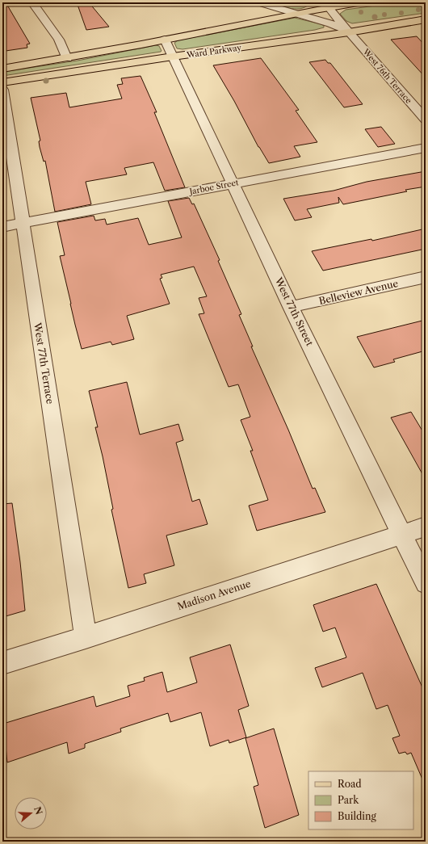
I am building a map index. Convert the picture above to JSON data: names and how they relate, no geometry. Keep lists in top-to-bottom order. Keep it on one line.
{"streets":{"main road":["Ward Parkway"],"street":["West 76th Terrace","Jarboe Street","Belleview Avenue","West 77th Street","West 77th Terrace","Madison Avenue"]},"crossings":[["Ward Parkway","West 76th Terrace"],["Ward Parkway","West 77th Street"],["Jarboe Street","West 77th Street"],["Jarboe Street","West 77th Terrace"],["Belleview Avenue","West 77th Street"],["West 77th Street","Madison Avenue"],["West 77th Terrace","Madison Avenue"]],"legend":["Road","Park","Building"],"north":"right"}
